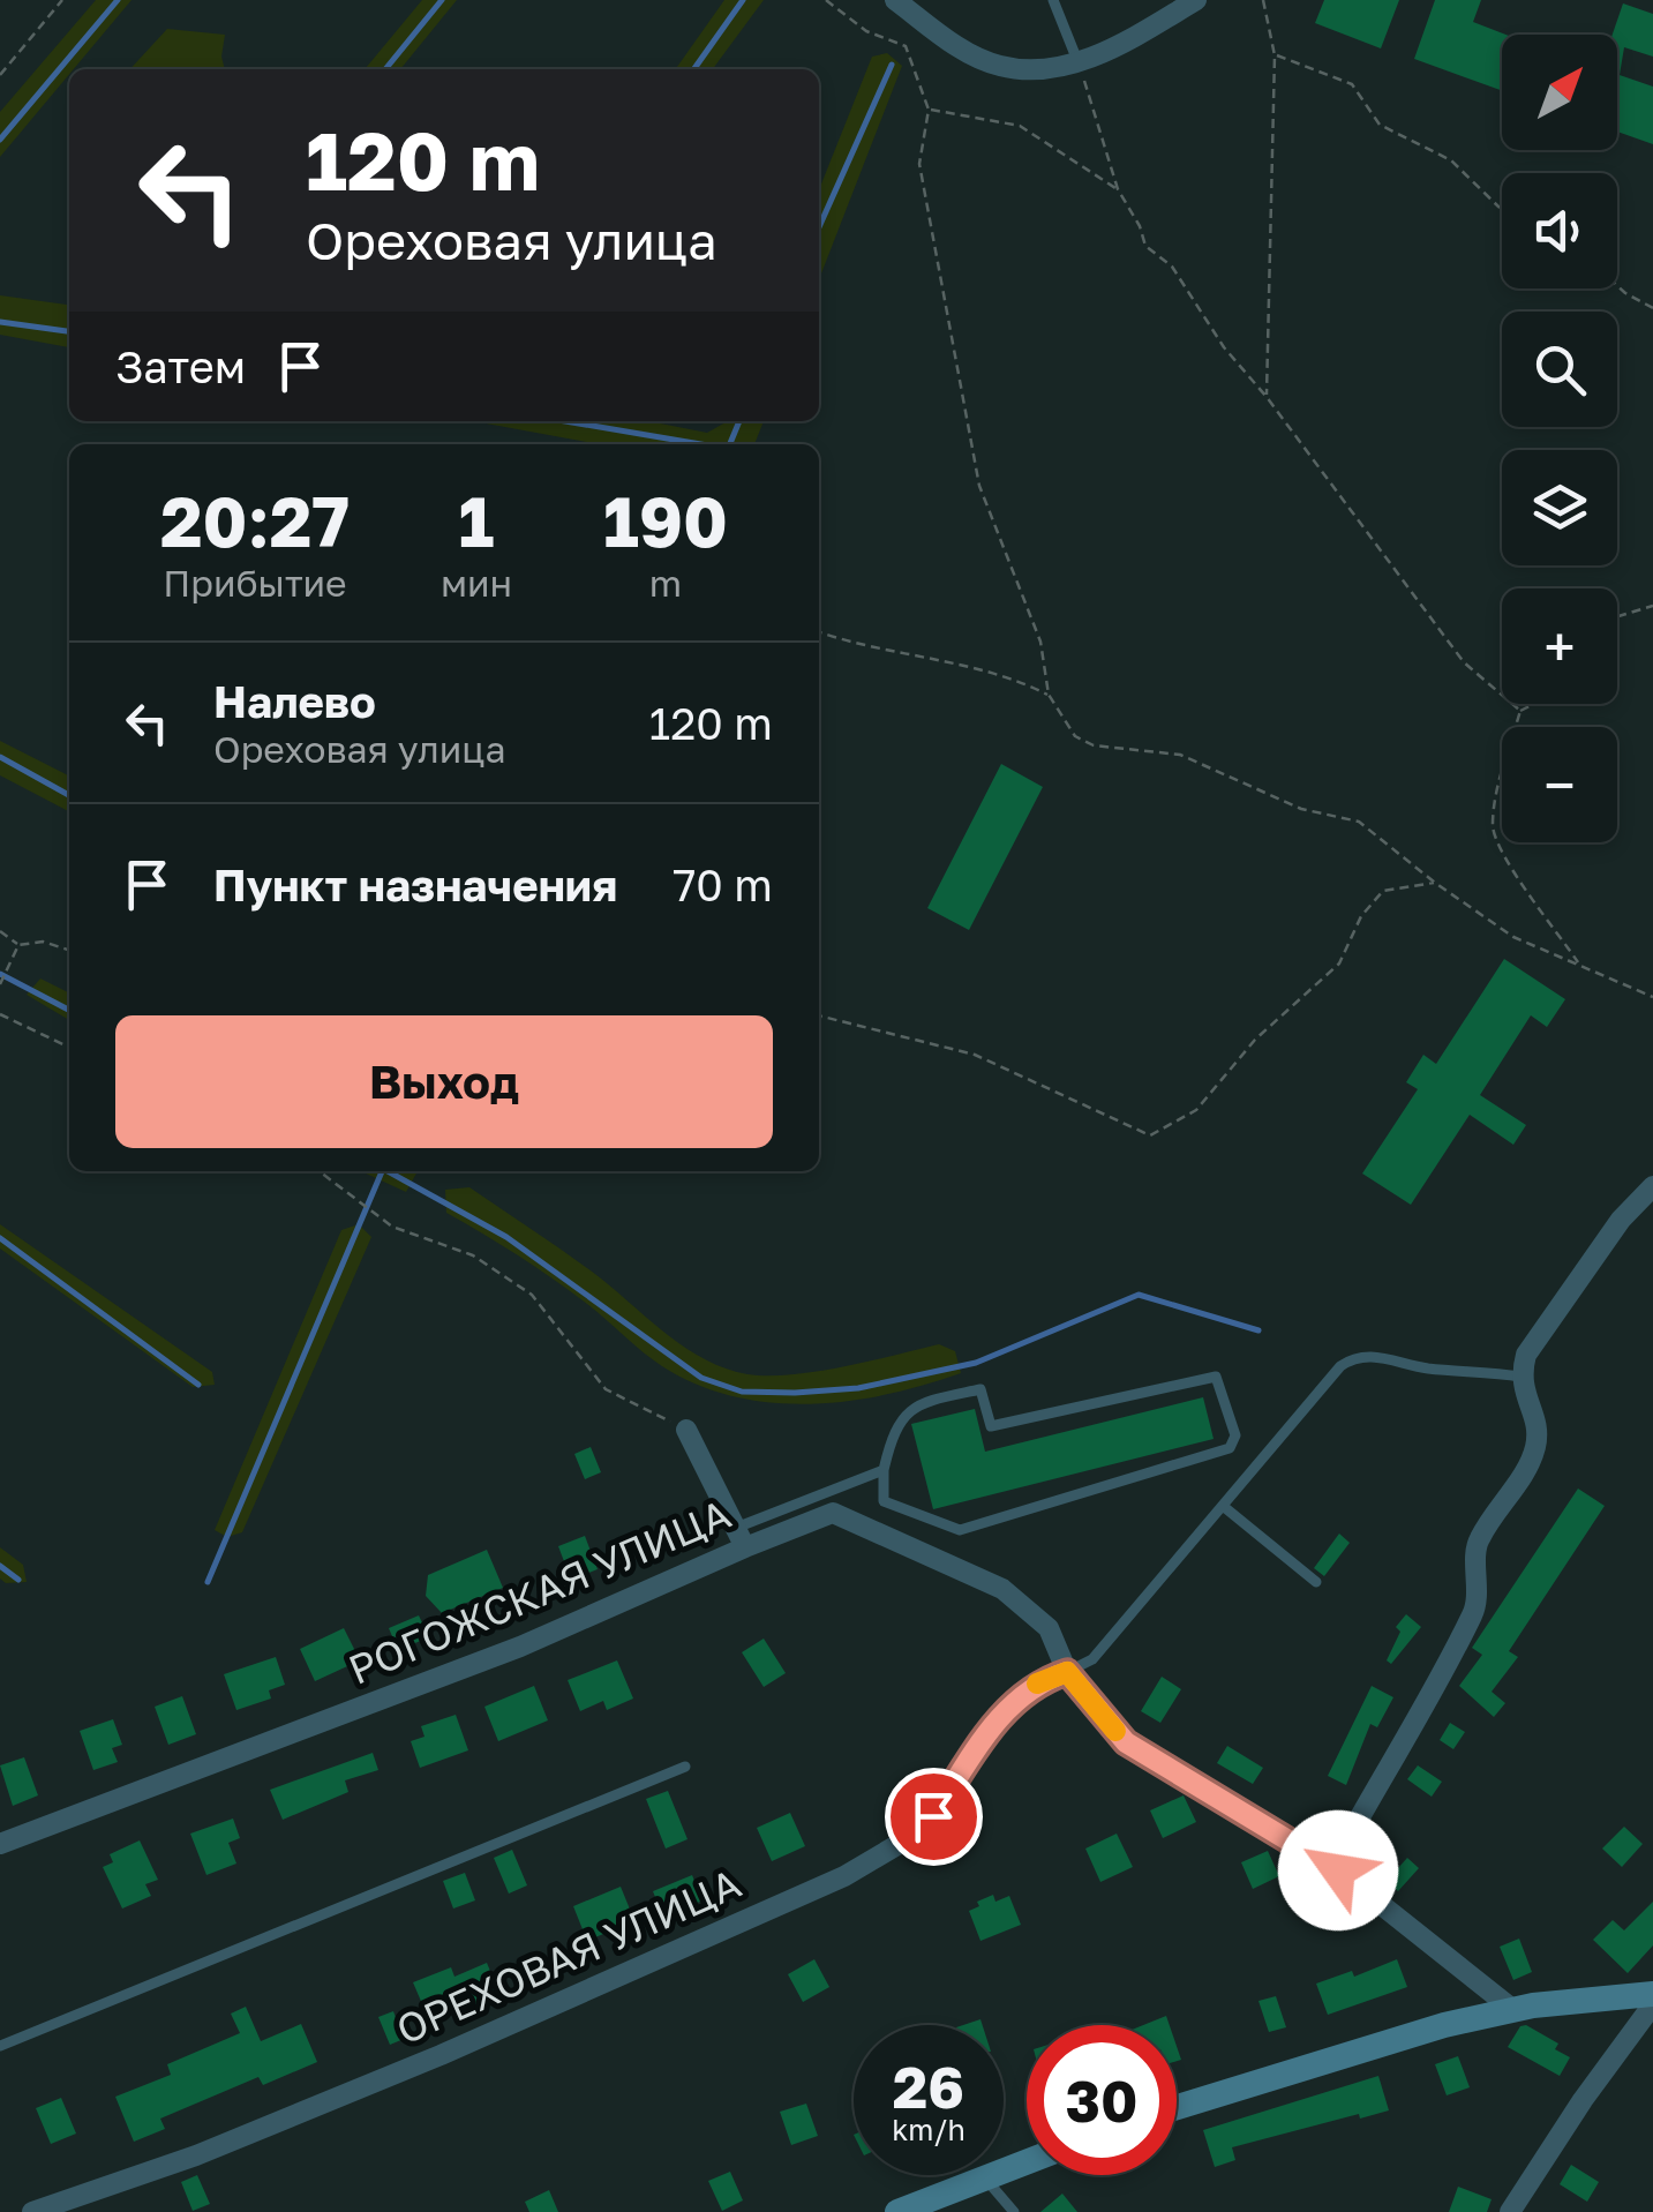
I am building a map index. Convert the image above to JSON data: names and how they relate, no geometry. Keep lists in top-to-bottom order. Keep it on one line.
{"streets":{"street":["РОГОЖСКАЯ УЛИЦА","ОРЕХОВАЯ УЛИЦА"]},"crossings":[["РОГОЖСКАЯ УЛИЦА","ОРЕХОВАЯ УЛИЦА"]],"north":"top right","page":{"map_buttons":["+","−"],"turn":["120 m","Ореховая улица"],"then":"Затем","eta":["20:27","Прибытие","1","мин","190","m"],"list":[{"name":"Налево","note":"Ореховая улица","value":"120 m"},{"name":"Пункт назначения","value":"70 m"}],"buttons":"Выход","speed":"26 km/h","limit":"30"}}
